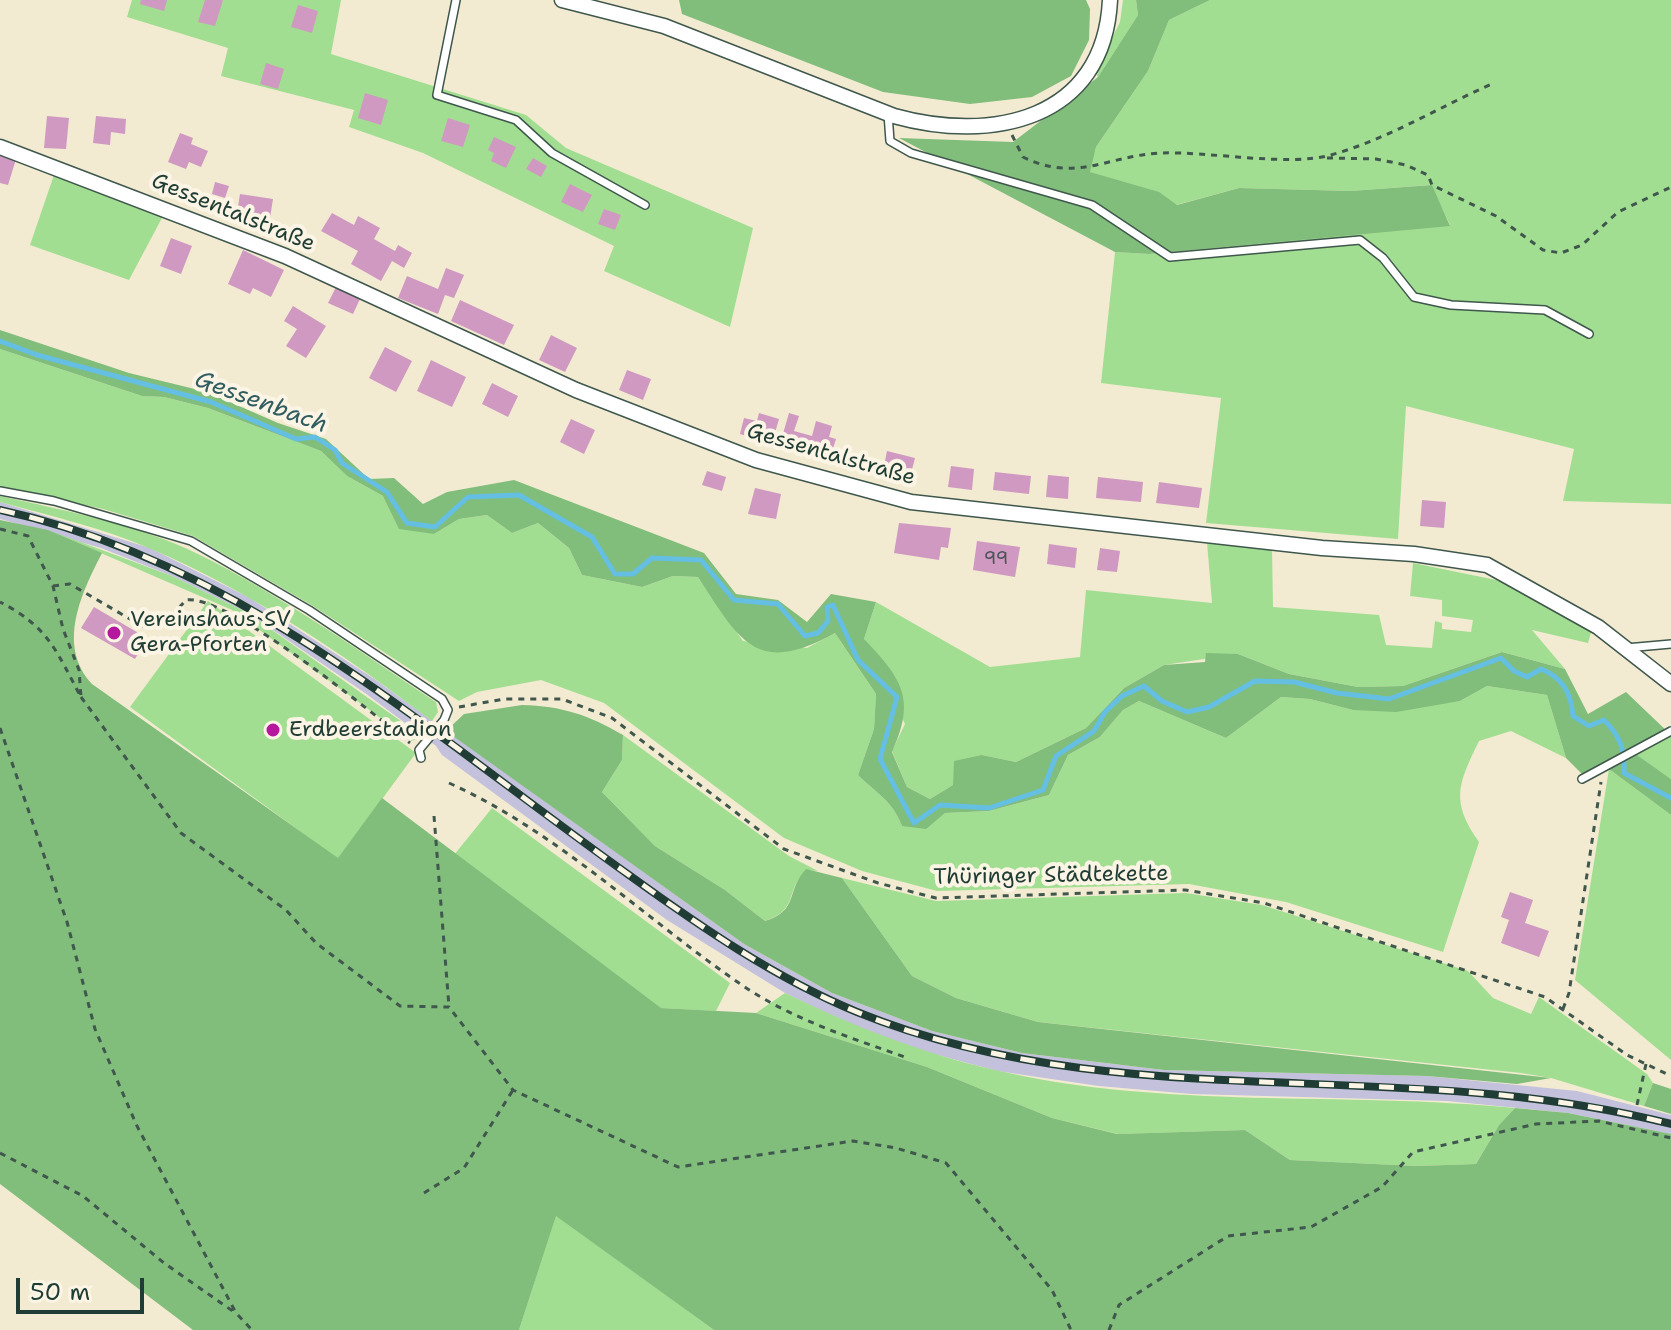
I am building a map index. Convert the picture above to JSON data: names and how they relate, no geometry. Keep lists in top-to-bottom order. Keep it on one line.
{"streets":{"street":["Gessentalstraße"],"path":["Thüringer Städtekette"]},"water":["Gessenbach"],"places":["Vereinshaus SV Gera-Pforten","Erdbeerstadion"],"house_numbers":["99"],"scale_bar":"50 m"}
